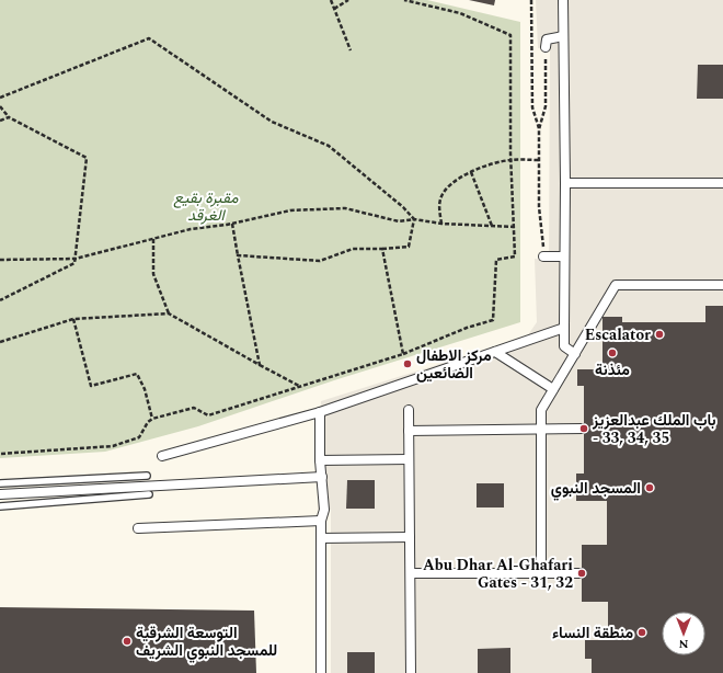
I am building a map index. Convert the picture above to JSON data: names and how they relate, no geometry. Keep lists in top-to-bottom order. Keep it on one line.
{"parks":["مقبرة بقيع الغرقد"],"places":["Escalator","مئذنة","مركز الاطفال الضائعين","باب الملك عبدالعزيز - 33, 34, 35","المسجد النبوي","Abu Dhar Al-Ghafari Gates - 31, 32","منطقة النساء","التوسعة الشرقية للمسجد النبوي الشريف"],"north":"bottom"}
